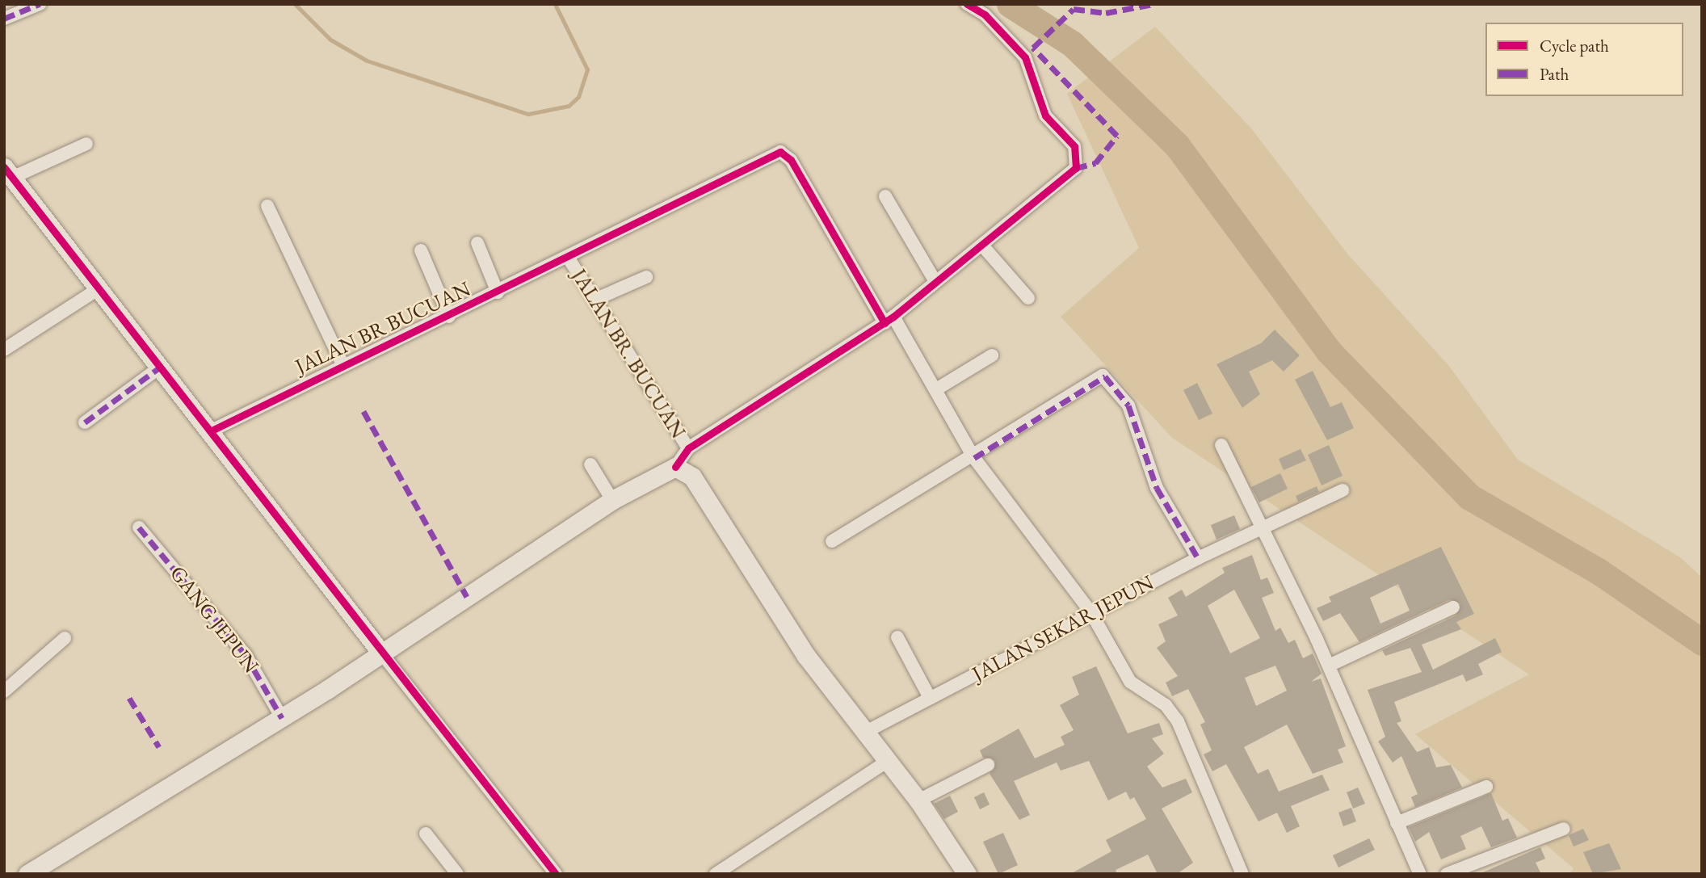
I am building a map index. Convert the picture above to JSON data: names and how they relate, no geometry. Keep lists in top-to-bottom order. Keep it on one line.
{"streets":{"street":["JALAN BR BUCUAN","JALAN BR. BUCUAN","GANG JEPUN","JALAN SEKAR JEPUN"]},"crossings":[["JALAN BR BUCUAN","JALAN BR. BUCUAN"]],"legend":["Cycle path","Path"]}
